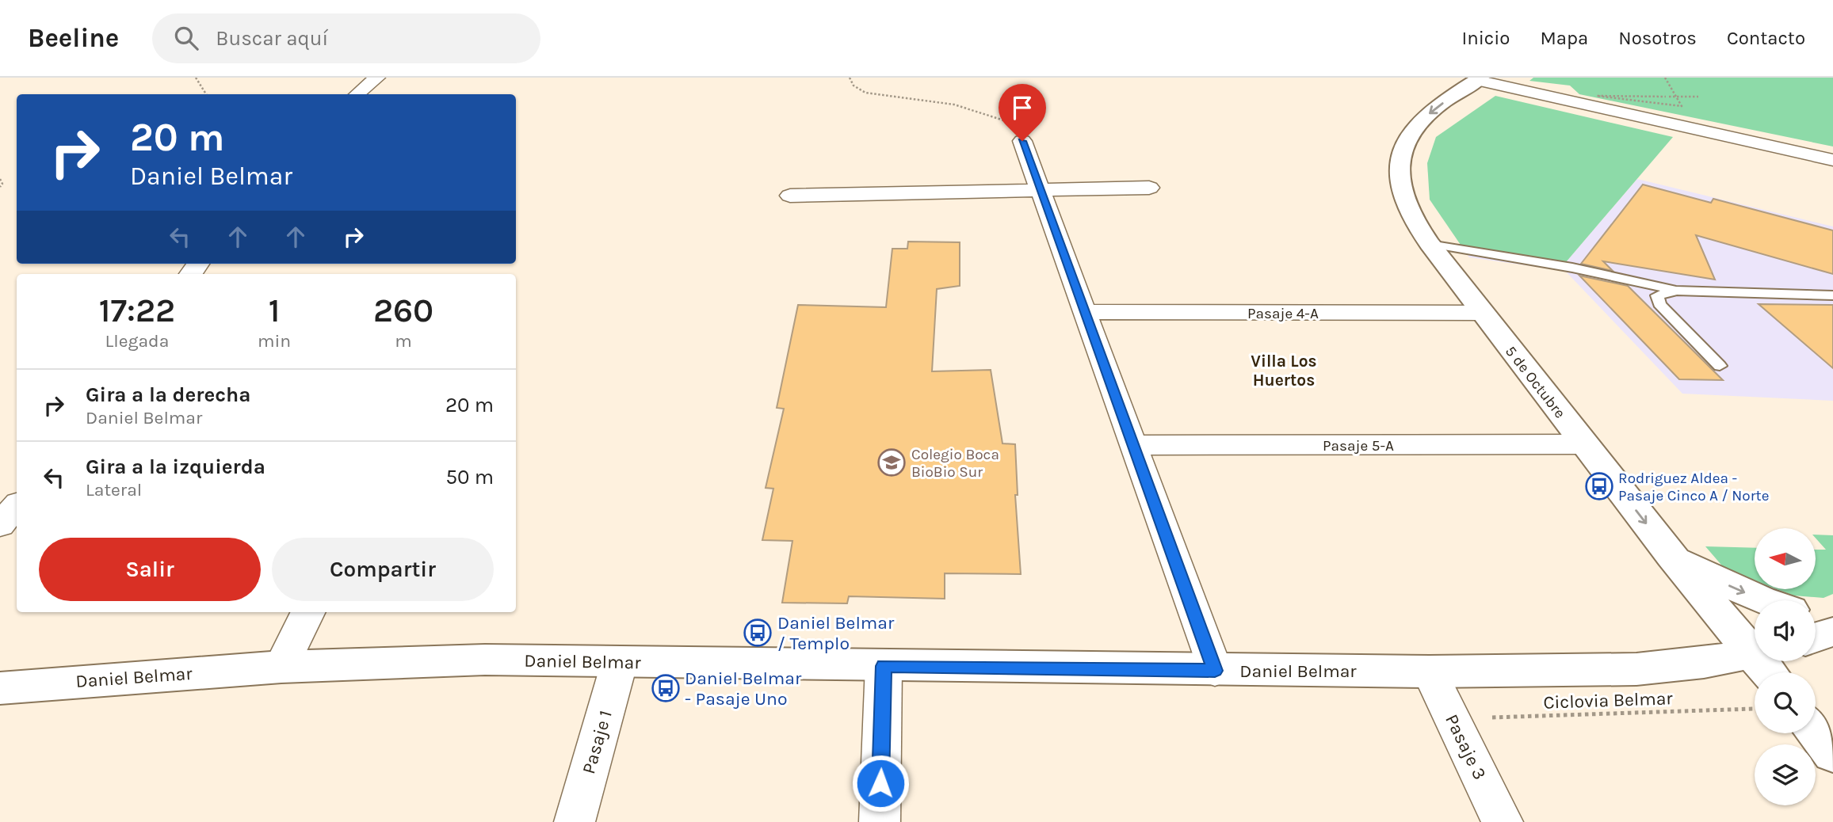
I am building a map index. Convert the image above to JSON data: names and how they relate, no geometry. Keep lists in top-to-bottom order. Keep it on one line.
{"streets":{"main road":["5 de Octubre","Daniel Belmar"],"street":["Pasaje 4-A","Pasaje 5-A","Pasaje 1","Pasaje 3"],"path":["Ciclovia Belmar"]},"crossings":[["Pasaje 4-A","5 de Octubre"],["5 de Octubre","Pasaje 5-A"],["Daniel Belmar","Pasaje 1"],["Daniel Belmar","Pasaje 3"],["Ciclovia Belmar","Pasaje 3"]],"districts":["Villa Los Huertos"],"places":{"school or university":["Colegio Boca BioBio Sur"],"bus stop":["Rodriguez Aldea - Pasaje Cinco A / Norte","Daniel Belmar / Templo","Daniel Belmar - Pasaje Uno"]},"north":"left","page":{"header":"Beeline","search":"Buscar aquí","nav":["Inicio","Mapa","Nosotros","Contacto"],"turn":["20 m","Daniel Belmar"],"eta":["17:22","Llegada","1","min","260","m"],"list":[{"name":"Gira a la derecha","note":"Daniel Belmar","value":"20 m"},{"name":"Gira a la izquierda","note":"Lateral","value":"50 m"}],"buttons":["Salir","Compartir"]}}
